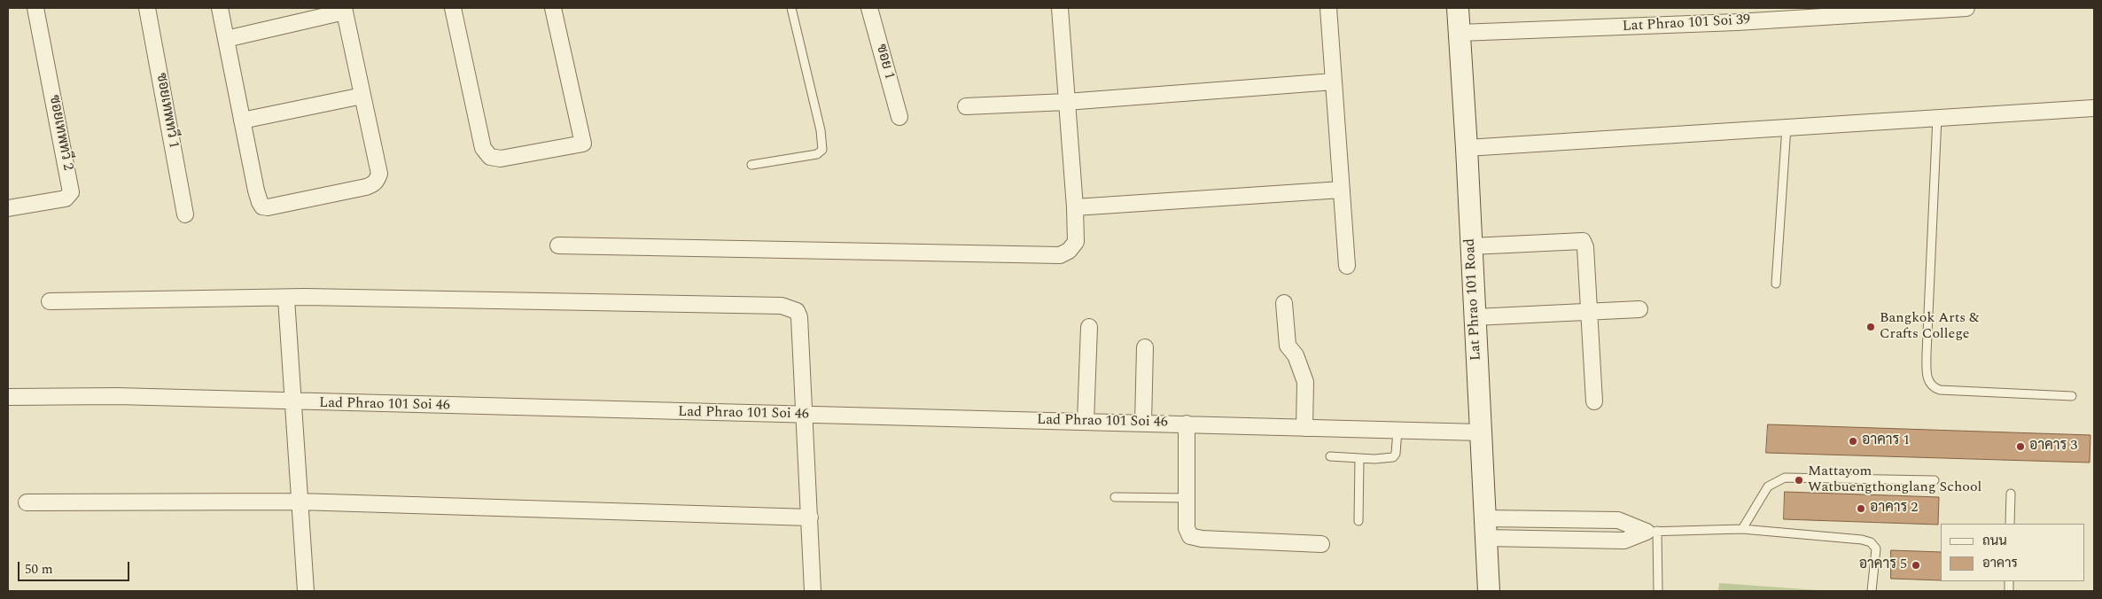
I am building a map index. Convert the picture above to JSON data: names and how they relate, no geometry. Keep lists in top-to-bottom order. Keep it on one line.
{"streets":{"street":["Lat Phrao 101 Soi 39","ซอย 1","ซอยเทพทวี 1","ซอยเทพทวี 2","Lat Phrao 101 Road","Lad Phrao 101 Soi 46"]},"crossings":[["Lat Phrao 101 Soi 39","Lat Phrao 101 Road"],["Lat Phrao 101 Road","Lad Phrao 101 Soi 46"]],"places":["Bangkok Arts & Crafts College","อาคาร 1","อาคาร 3","Mattayom Watbuengthonglang School","อาคาร 2","อาคาร 5"],"legend":["ถนน","อาคาร"],"scale_bar":"50 m"}
